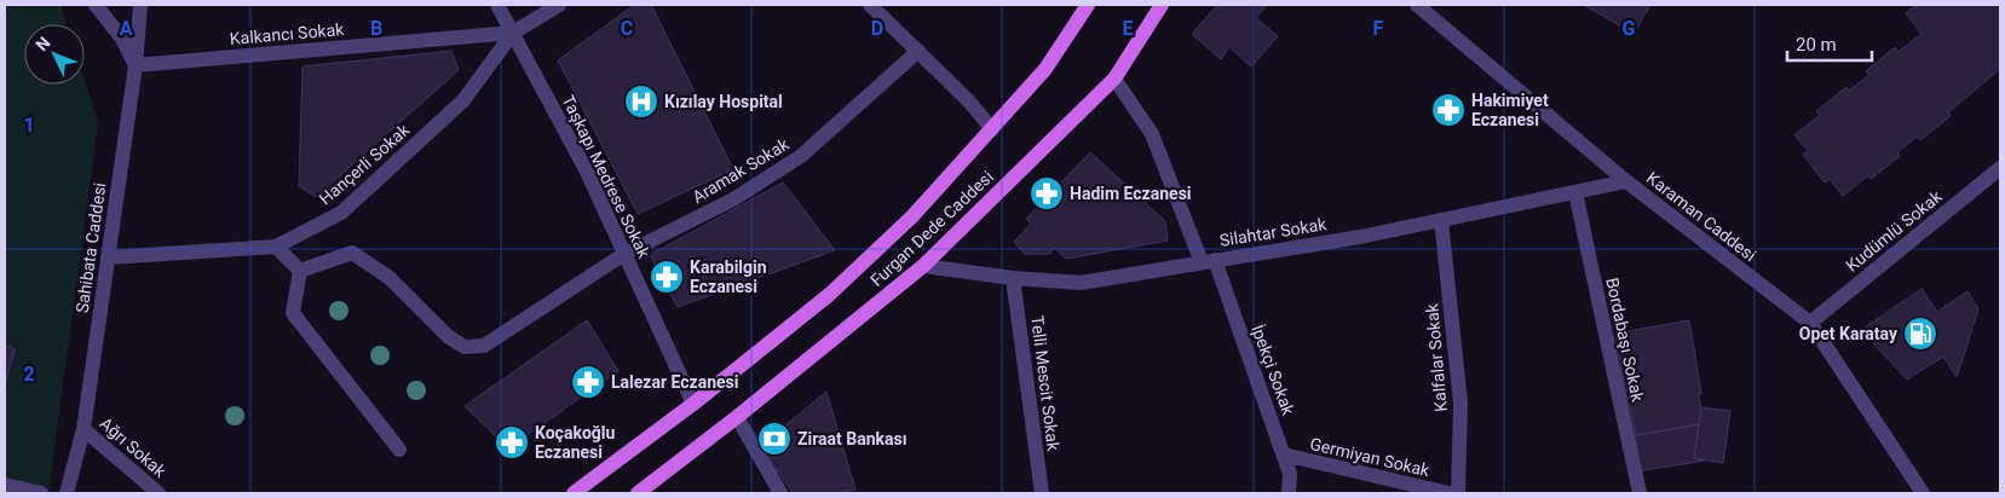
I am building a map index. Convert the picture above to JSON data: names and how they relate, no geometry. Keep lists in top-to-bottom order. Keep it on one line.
{"streets":{"main road":["Furgan Dede Caddesi"],"street":["Kalkancı Sokak","Hançerli Sokak","Aramak Sokak","Taşkapı Medrese Sokak","Karaman Caddesi","Kudümlü Sokak","Silahtar Sokak","Sahibata Caddesi","Bordabaşı Sokak","Kalfalar Sokak","İpekçi Sokak","Telli Mescit Sokak","Ağrı Sokak","Germiyan Sokak"]},"crossings":[["Kalkancı Sokak","Hançerli Sokak"],["Kalkancı Sokak","Taşkapı Medrese Sokak"],["Kalkancı Sokak","Sahibata Caddesi"],["Hançerli Sokak","Taşkapı Medrese Sokak"],["Hançerli Sokak","Sahibata Caddesi"],["Aramak Sokak","Taşkapı Medrese Sokak"],["Taşkapı Medrese Sokak","Furgan Dede Caddesi"],["Karaman Caddesi","Kudümlü Sokak"],["Karaman Caddesi","Silahtar Sokak"],["Furgan Dede Caddesi","Silahtar Sokak"],["Furgan Dede Caddesi","İpekçi Sokak"],["Silahtar Sokak","Bordabaşı Sokak"],["Silahtar Sokak","Kalfalar Sokak"],["Silahtar Sokak","İpekçi Sokak"],["Silahtar Sokak","Telli Mescit Sokak"],["Sahibata Caddesi","Ağrı Sokak"],["İpekçi Sokak","Germiyan Sokak"]],"places":{"hospital":["Kızılay Hospital"],"pharmacy":["Hakimiyet Eczanesi","Hadim Eczanesi","Karabilgin Eczanesi","Lalezar Eczanesi","Koçakoğlu Eczanesi"],"fuel station":["Opet Karatay"],"bank":["Ziraat Bankası"]},"scale_bar":"20 m","north":"top left","grid":{"columns":["A","B","C","D","E","F","G"],"rows":["1","2"]}}
